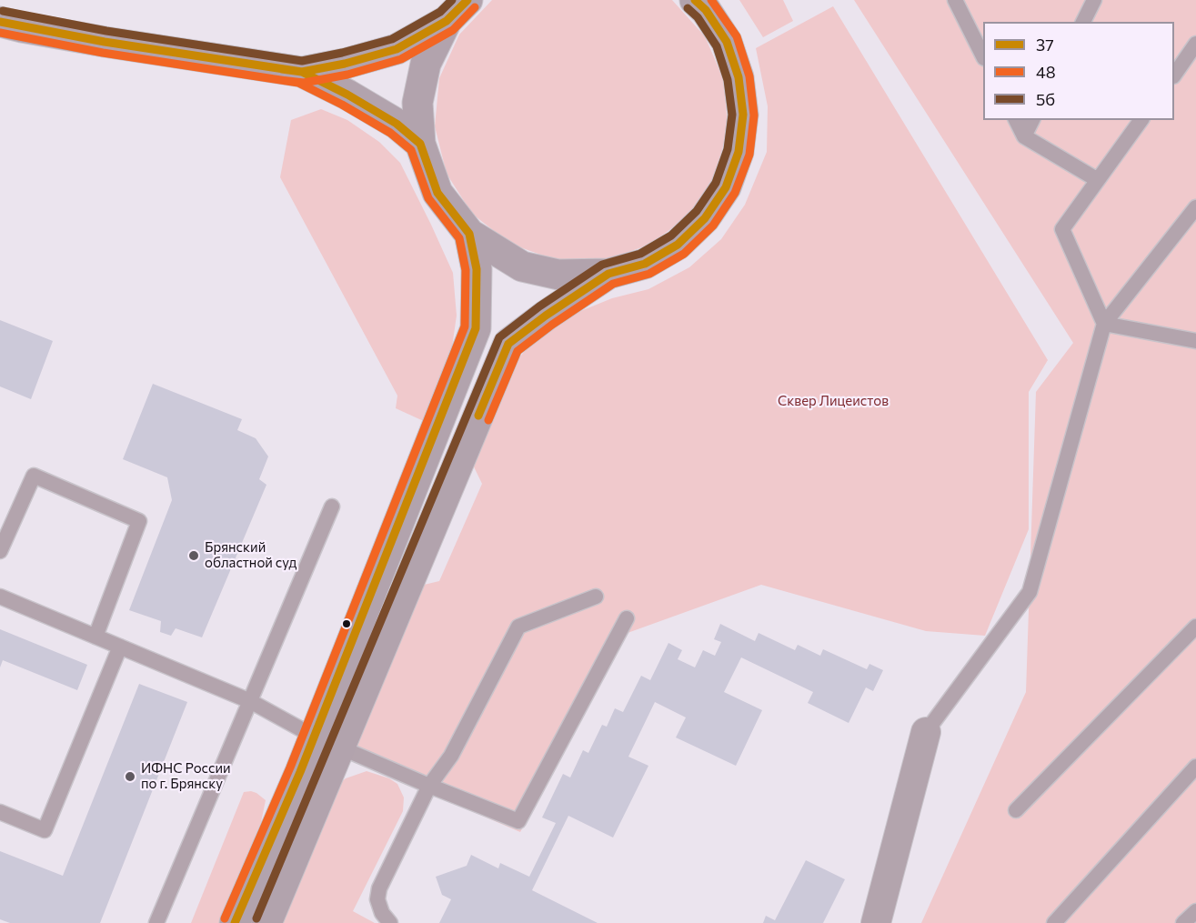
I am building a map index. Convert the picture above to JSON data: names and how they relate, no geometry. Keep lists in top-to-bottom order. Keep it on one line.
{"parks":["Сквер Лицеистов"],"places":["Брянский областной суд","ИФНС России по г. Брянску"],"lines":["transit line 37","transit line 48","transit line 5б"],"legend":["37","48","5б"]}
